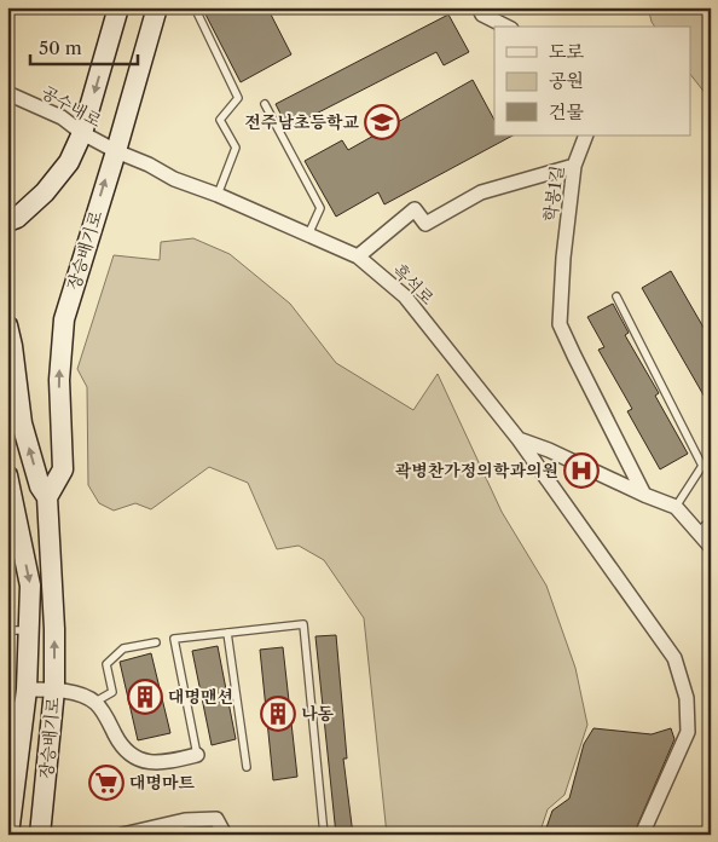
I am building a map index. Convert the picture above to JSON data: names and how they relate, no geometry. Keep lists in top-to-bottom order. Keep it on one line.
{"streets":{"street":["공수내로","학봉1길","장승배기로","흑석로"]},"crossings":[["공수내로","장승배기로"],["공수내로","흑석로"],["장승배기로","흑석로"]],"places":{"school or university":["전주남초등학교"],"hospital":["곽병찬가정의학과의원"],"building":["대명맨션","나동"],"supermarket":["대명마트"]},"legend":["도로","공원","건물"],"scale_bar":"50 m"}
